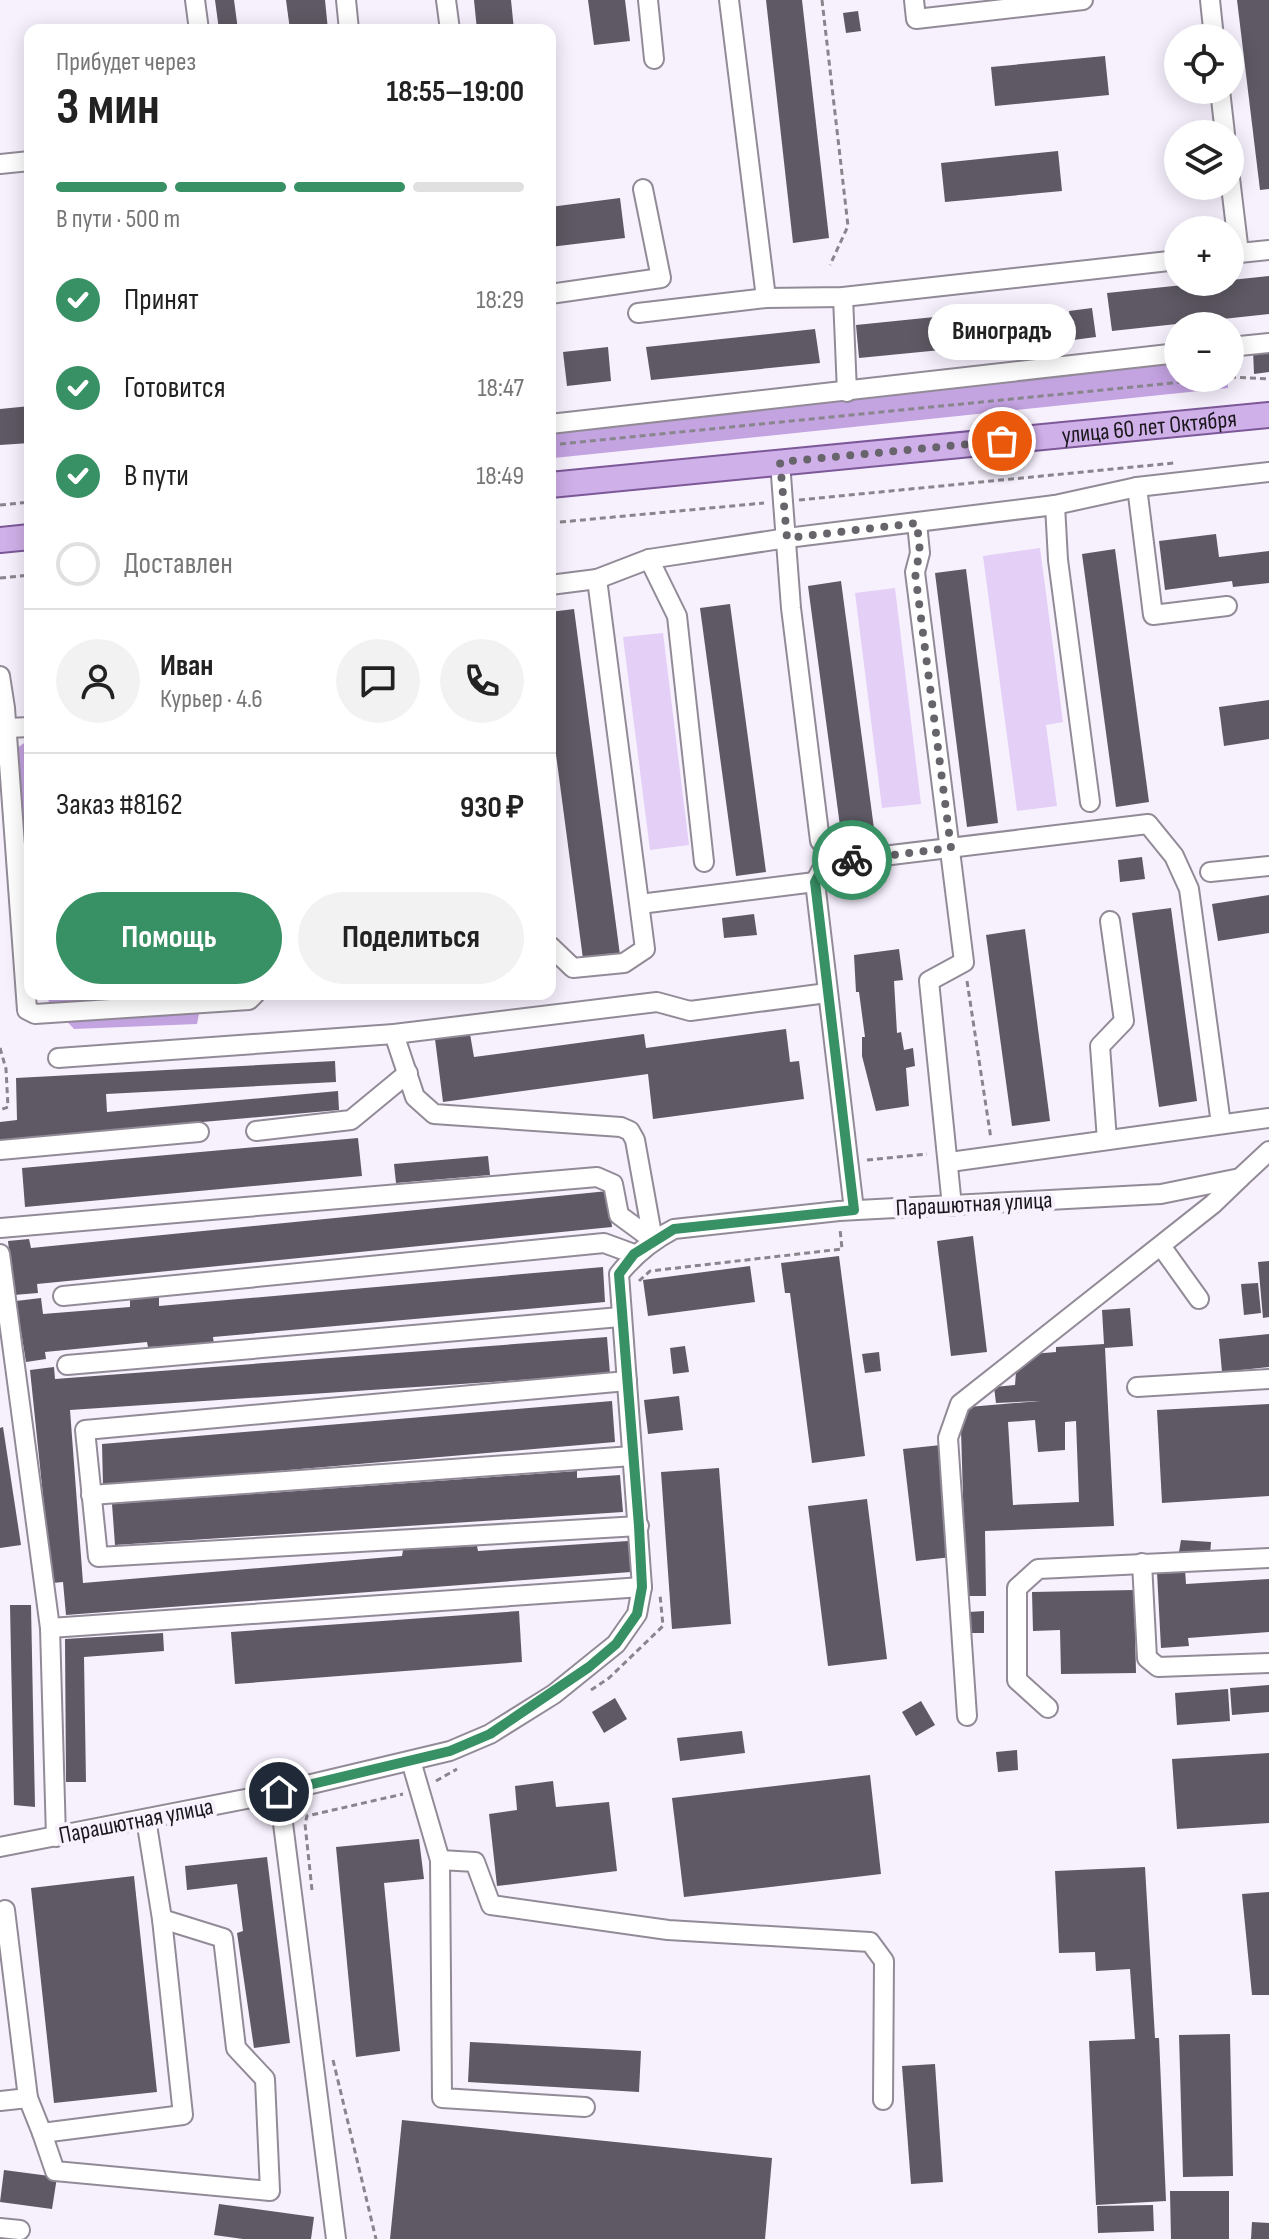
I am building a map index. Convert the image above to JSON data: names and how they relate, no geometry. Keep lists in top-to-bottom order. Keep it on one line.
{"streets":{"main road":["улица 60 лет Октября"],"street":["Парашютная улица"]},"places":["Виноградъ"],"page":{"map_buttons":["+","−"],"heading":["3 мин","Прибудет через","18:55–19:00"],"panel":["Иван","Курьер · 4.6","Заказ #8162","930 ₽"],"bar":"В пути · 500 m","list":[["Принят","18:29"],["Готовится","18:47"],["В пути","18:49"],"Доставлен"],"bubble":"Виноградъ","buttons":["Помощь","Поделиться"]}}
